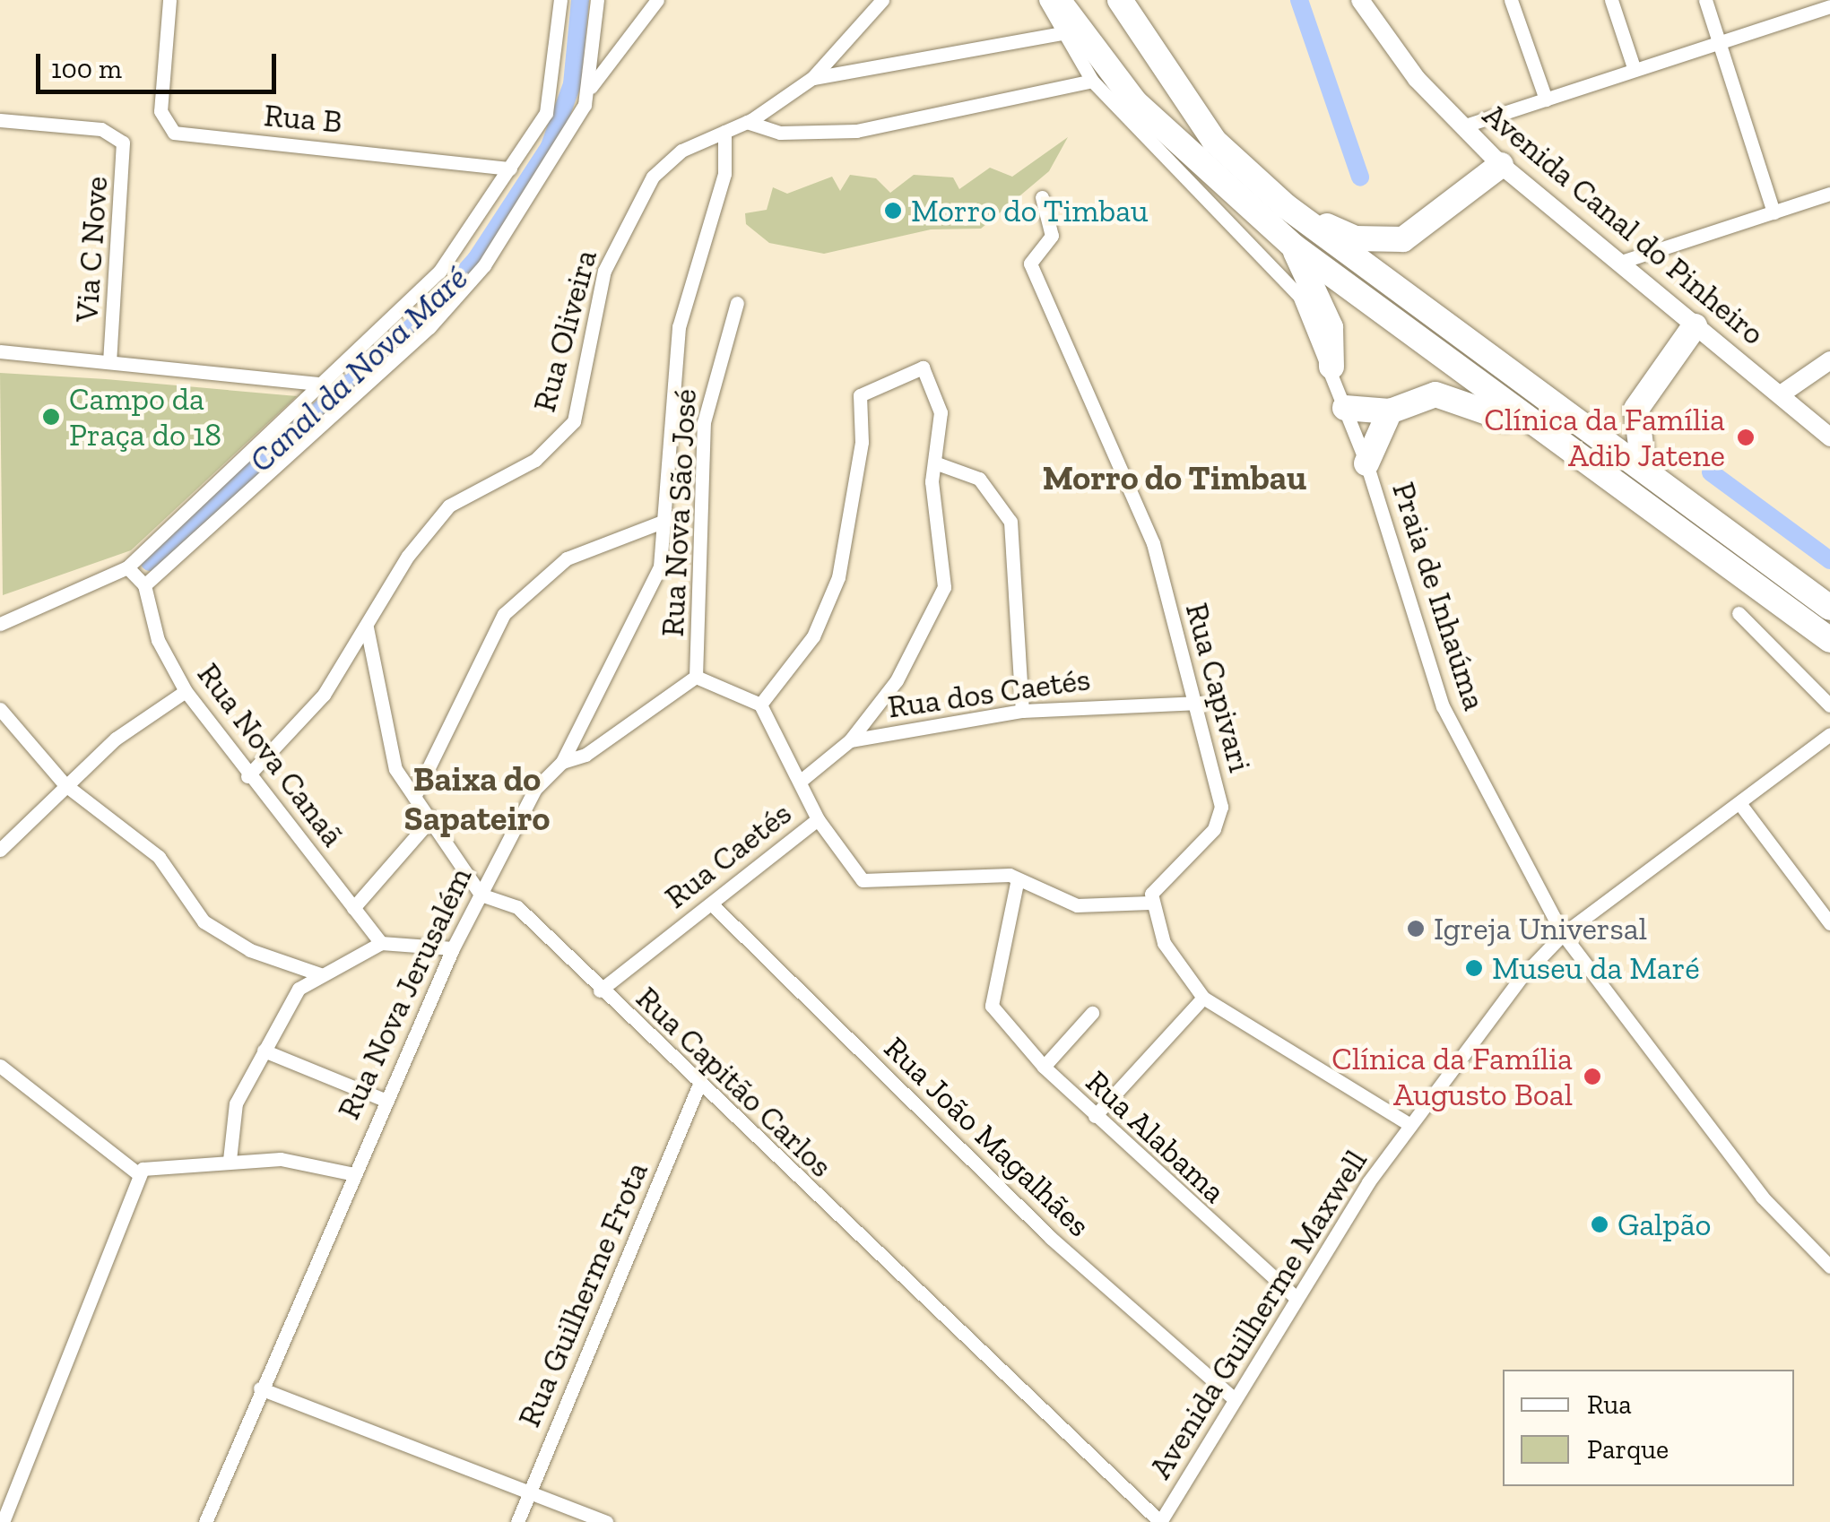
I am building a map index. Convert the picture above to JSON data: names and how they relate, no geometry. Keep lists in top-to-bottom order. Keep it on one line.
{"streets":{"street":["Rua B","Avenida Canal do Pinheiro","Via C Nove","Rua Oliveira","Rua Nova São José","Praia de Inhaúma","Rua Capivari","Rua dos Caetés","Rua Nova Canaã","Rua Caetés","Rua Nova Jerusalém","Rua Capitão Carlos","Rua João Magalhães","Rua Alabama","Rua Guilherme Frota","Avenida Guilherme Maxwell"]},"crossings":[["Rua Oliveira","Rua Nova Canaã"],["Rua Oliveira","Rua Nova Jerusalém"],["Praia de Inhaúma","Avenida Guilherme Maxwell"],["Rua Capivari","Rua dos Caetés"],["Rua dos Caetés","Rua Caetés"],["Rua Caetés","Rua Capitão Carlos"],["Rua Caetés","Rua João Magalhães"],["Rua Nova Jerusalém","Rua Capitão Carlos"],["Rua Capitão Carlos","Rua Guilherme Frota"],["Rua Capitão Carlos","Avenida Guilherme Maxwell"],["Rua João Magalhães","Avenida Guilherme Maxwell"],["Rua Alabama","Avenida Guilherme Maxwell"]],"districts":["Morro do Timbau","Baixa do Sapateiro"],"water":["Canal da Nova Maré"],"places":["Morro do Timbau","Campo da Praça do 18","Clínica da Família Adib Jatene","Igreja Universal","Museu da Maré","Clínica da Família Augusto Boal","Galpão"],"legend":["Rua","Parque"],"scale_bar":"100 m"}
